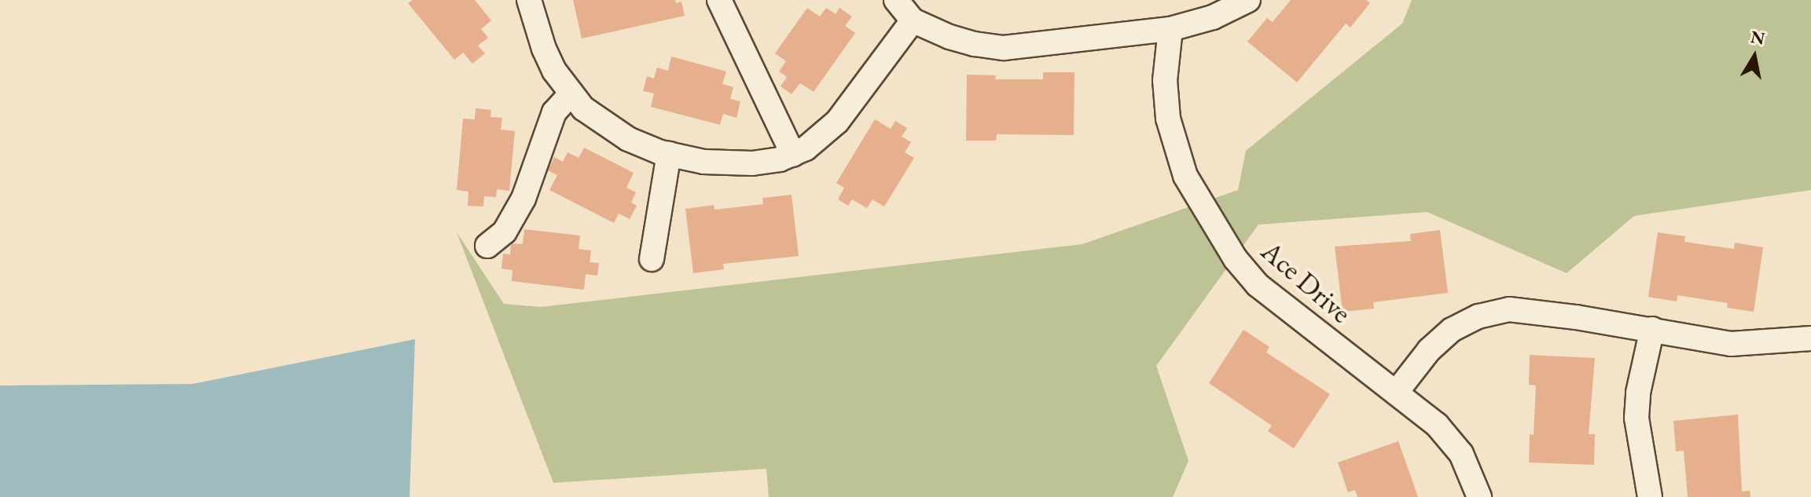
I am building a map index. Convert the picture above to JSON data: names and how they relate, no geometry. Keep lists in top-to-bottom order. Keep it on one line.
{"streets":{"street":["Ace Drive"]},"north":"top"}
